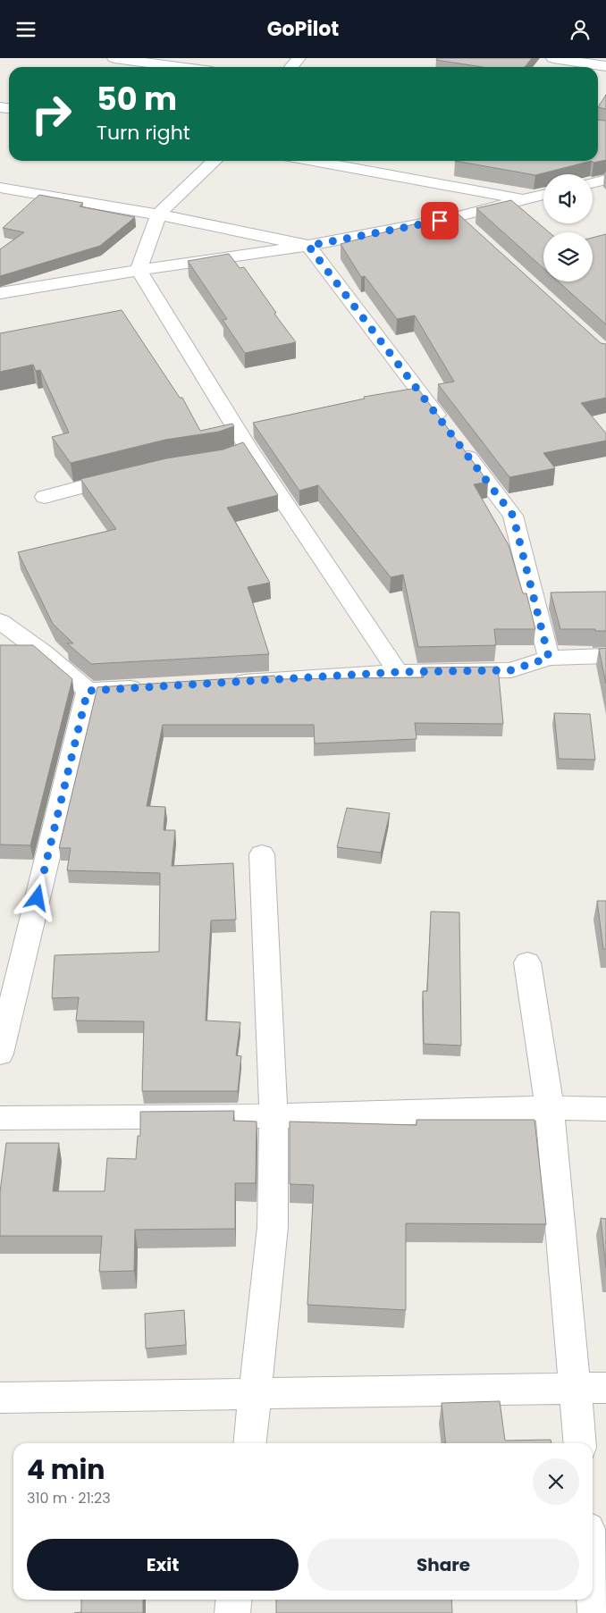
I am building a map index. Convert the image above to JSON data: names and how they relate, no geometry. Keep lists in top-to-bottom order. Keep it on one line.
{"page":{"header":"GoPilot","turn":["50 m","Turn right"],"heading":["4 min","310 m · 21:23"],"buttons":["Exit","Share"]}}
